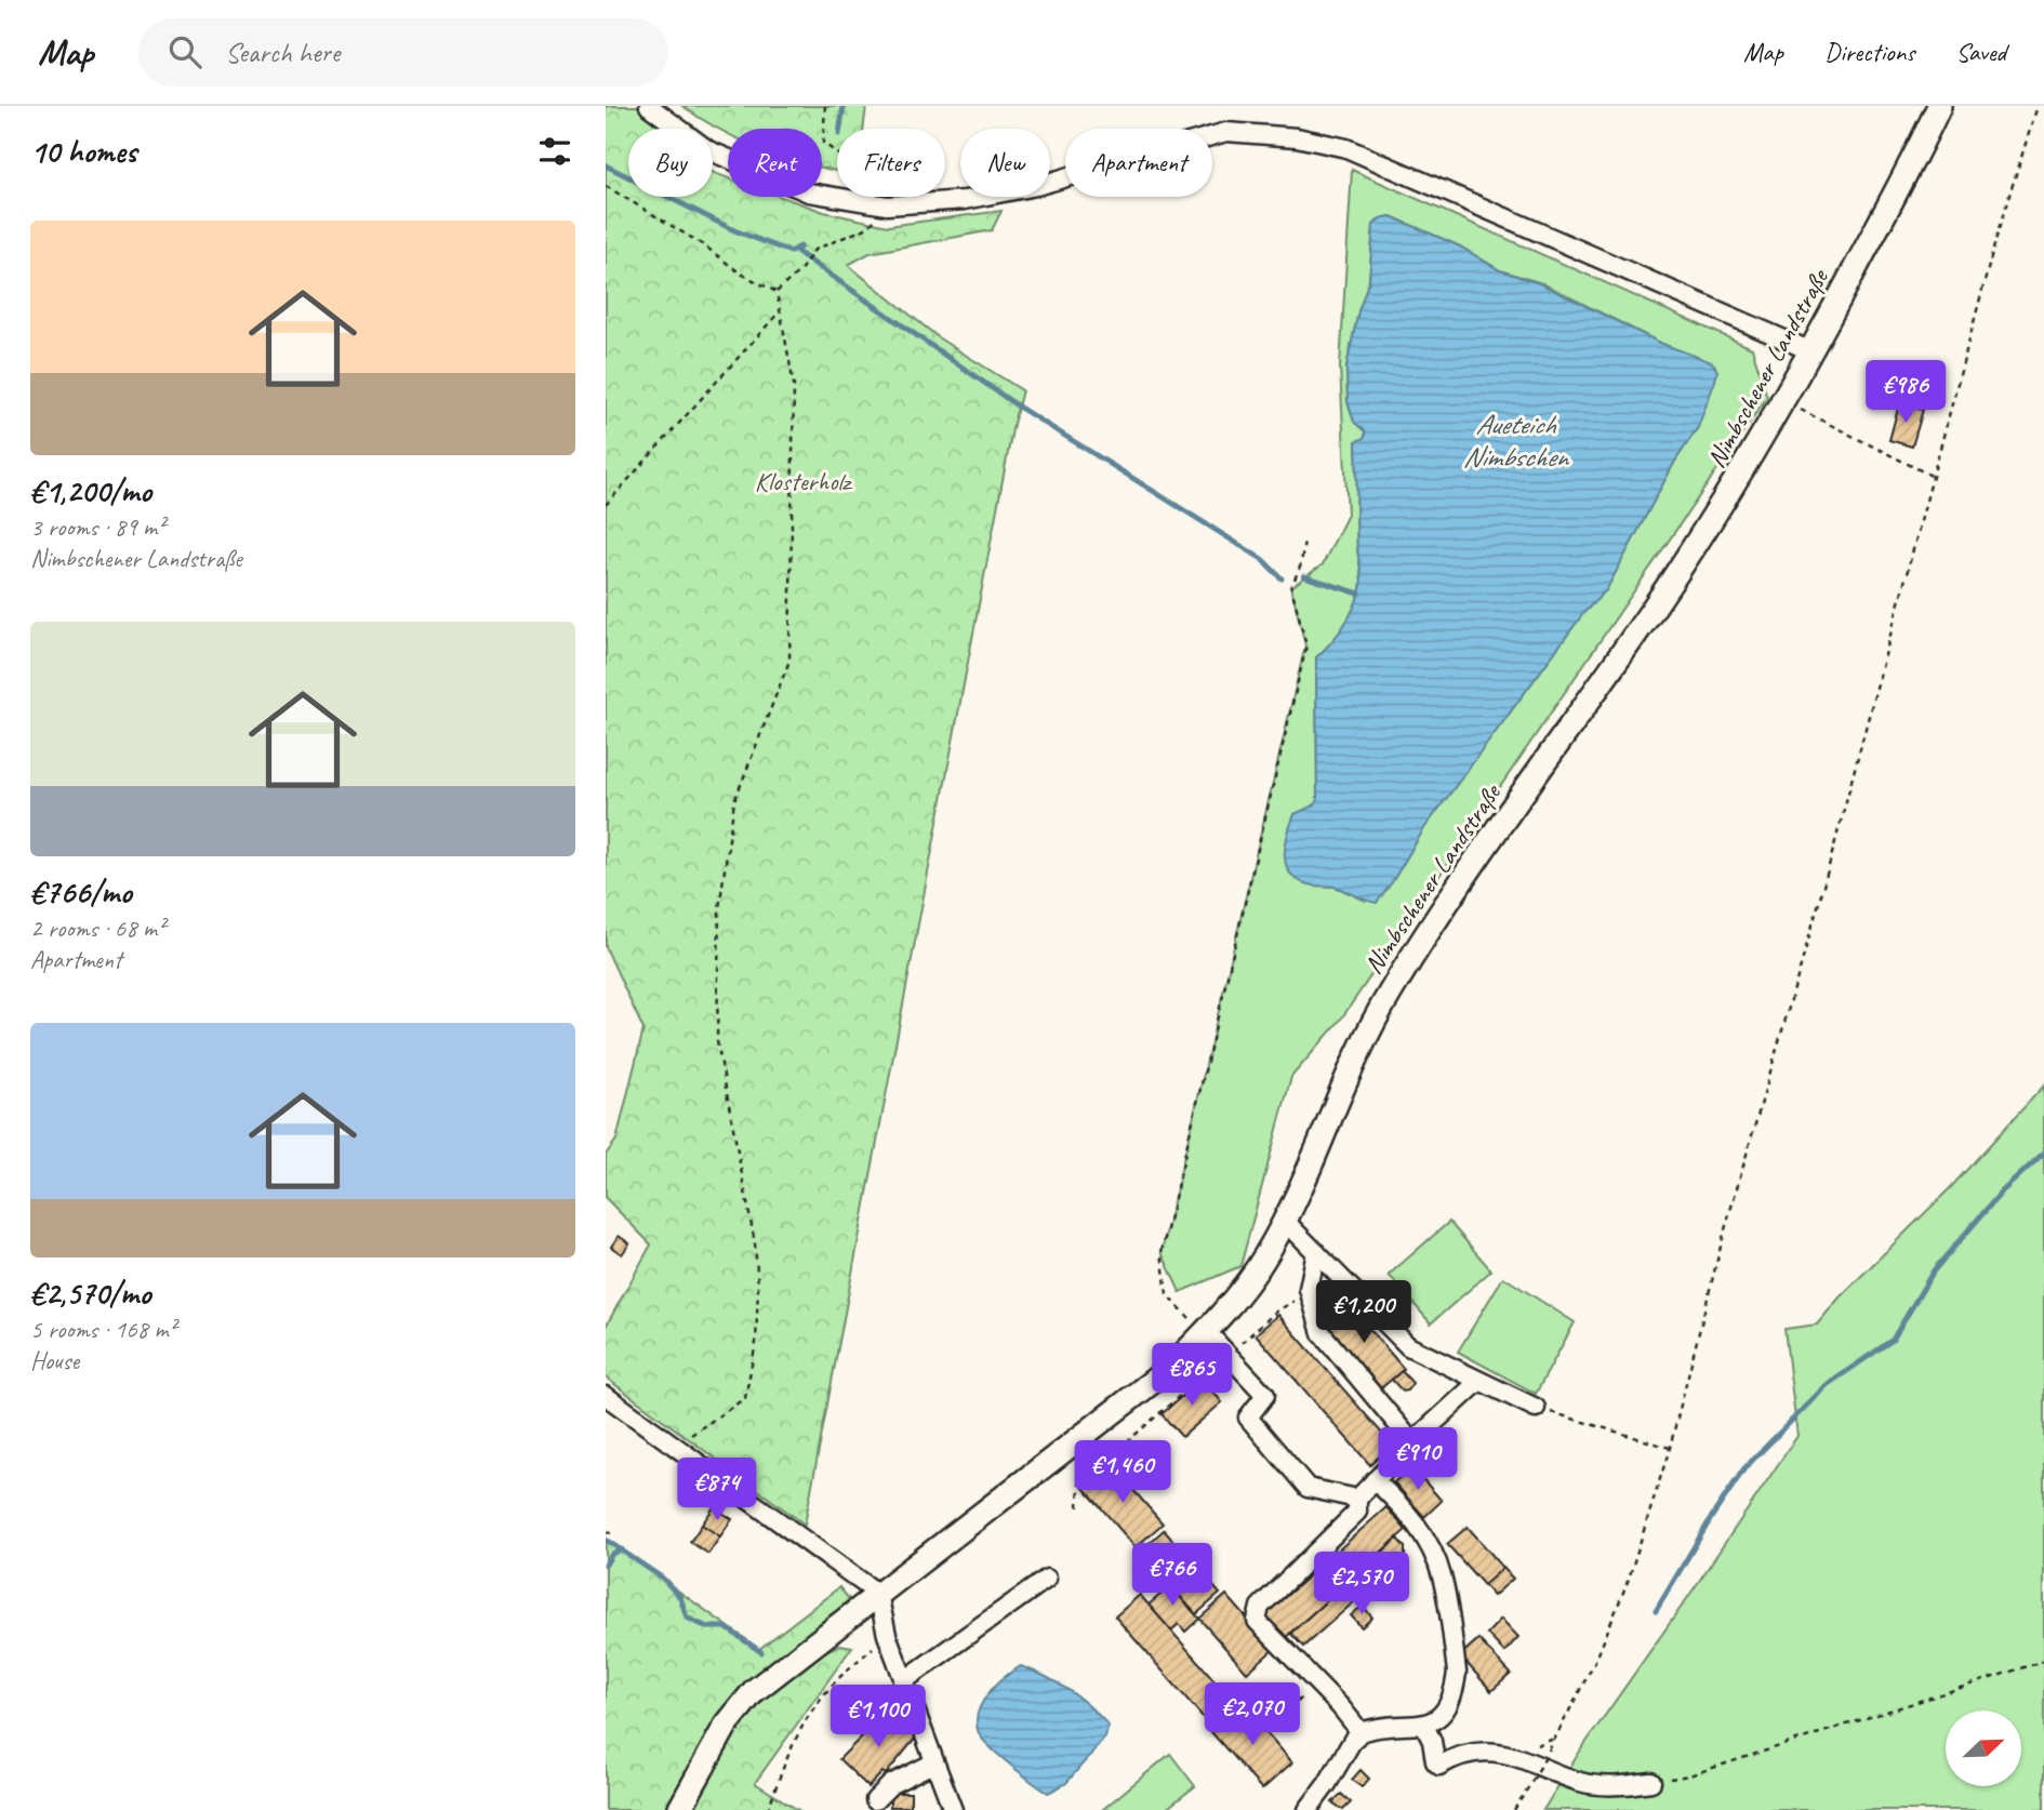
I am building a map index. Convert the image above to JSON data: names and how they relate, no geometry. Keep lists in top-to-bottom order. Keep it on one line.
{"streets":{"main road":["Nimbschener Landstraße"]},"water":["Aueteich Nimbschen"],"parks":["Klosterholz"],"north":"top right","page":{"header":"Map","search":"Search here","nav":["Map","Directions","Saved"],"heading":"10 homes","chip":["Buy","Rent","Filters","New","Apartment"],"list":[{"name":"€1,200/mo","note":"3 rooms · 89 m² · Nimbschener Landstraße"},{"name":"€766/mo","note":"2 rooms · 68 m² · Apartment"},{"name":"€2,570/mo","note":"5 rooms · 168 m² · House"}],"price":["€986","€1,200","€865","€910","€1,460","€874","€766","€2,570","€2,070","€1,100"]}}
